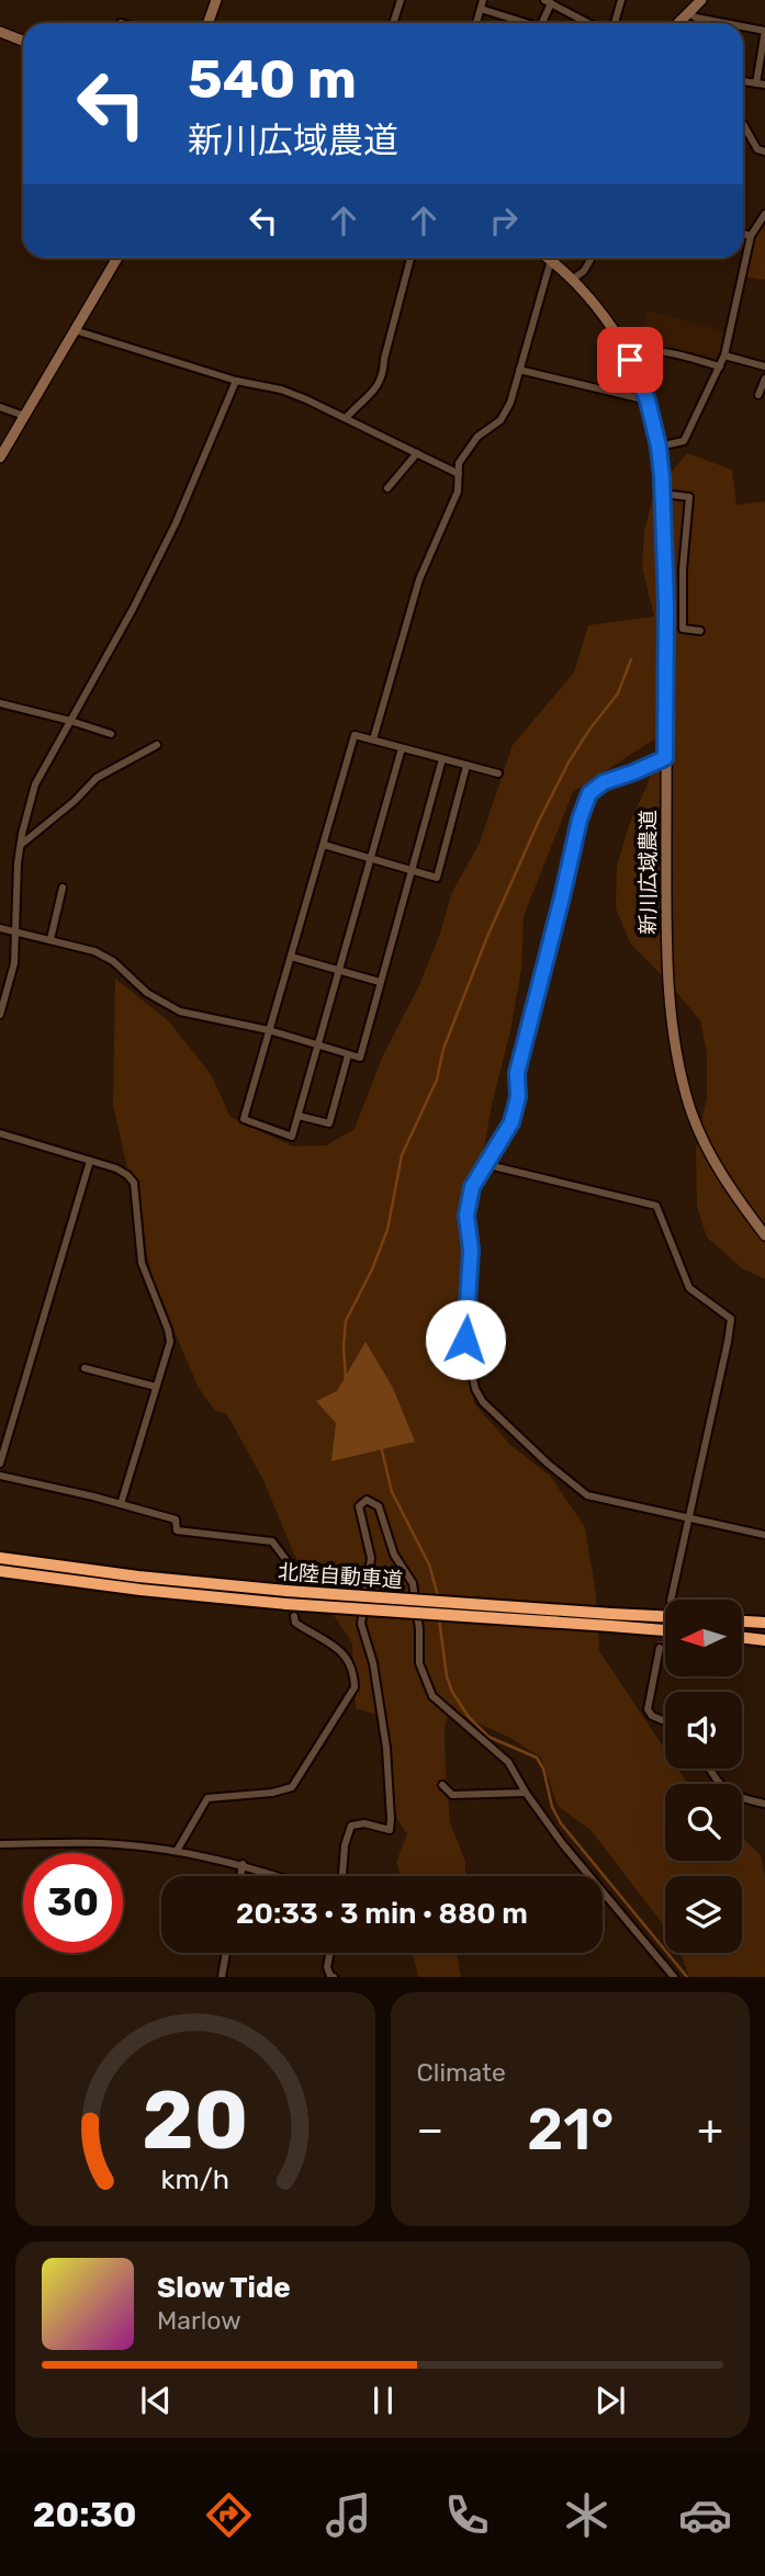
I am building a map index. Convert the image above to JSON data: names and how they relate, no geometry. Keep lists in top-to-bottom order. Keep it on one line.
{"streets":{"highway":["北陸自動車道"],"street":["新川広域農道"]},"north":"left","page":{"turn":["540 m","新川広域農道"],"limit":"30","trip":"20:33 · 3 min · 880 m","tile":"Climate","heat":["−","21°","+"],"song":["Slow Tide","Marlow"],"tabs":"20:30","gauge":["20","km/h"]}}
